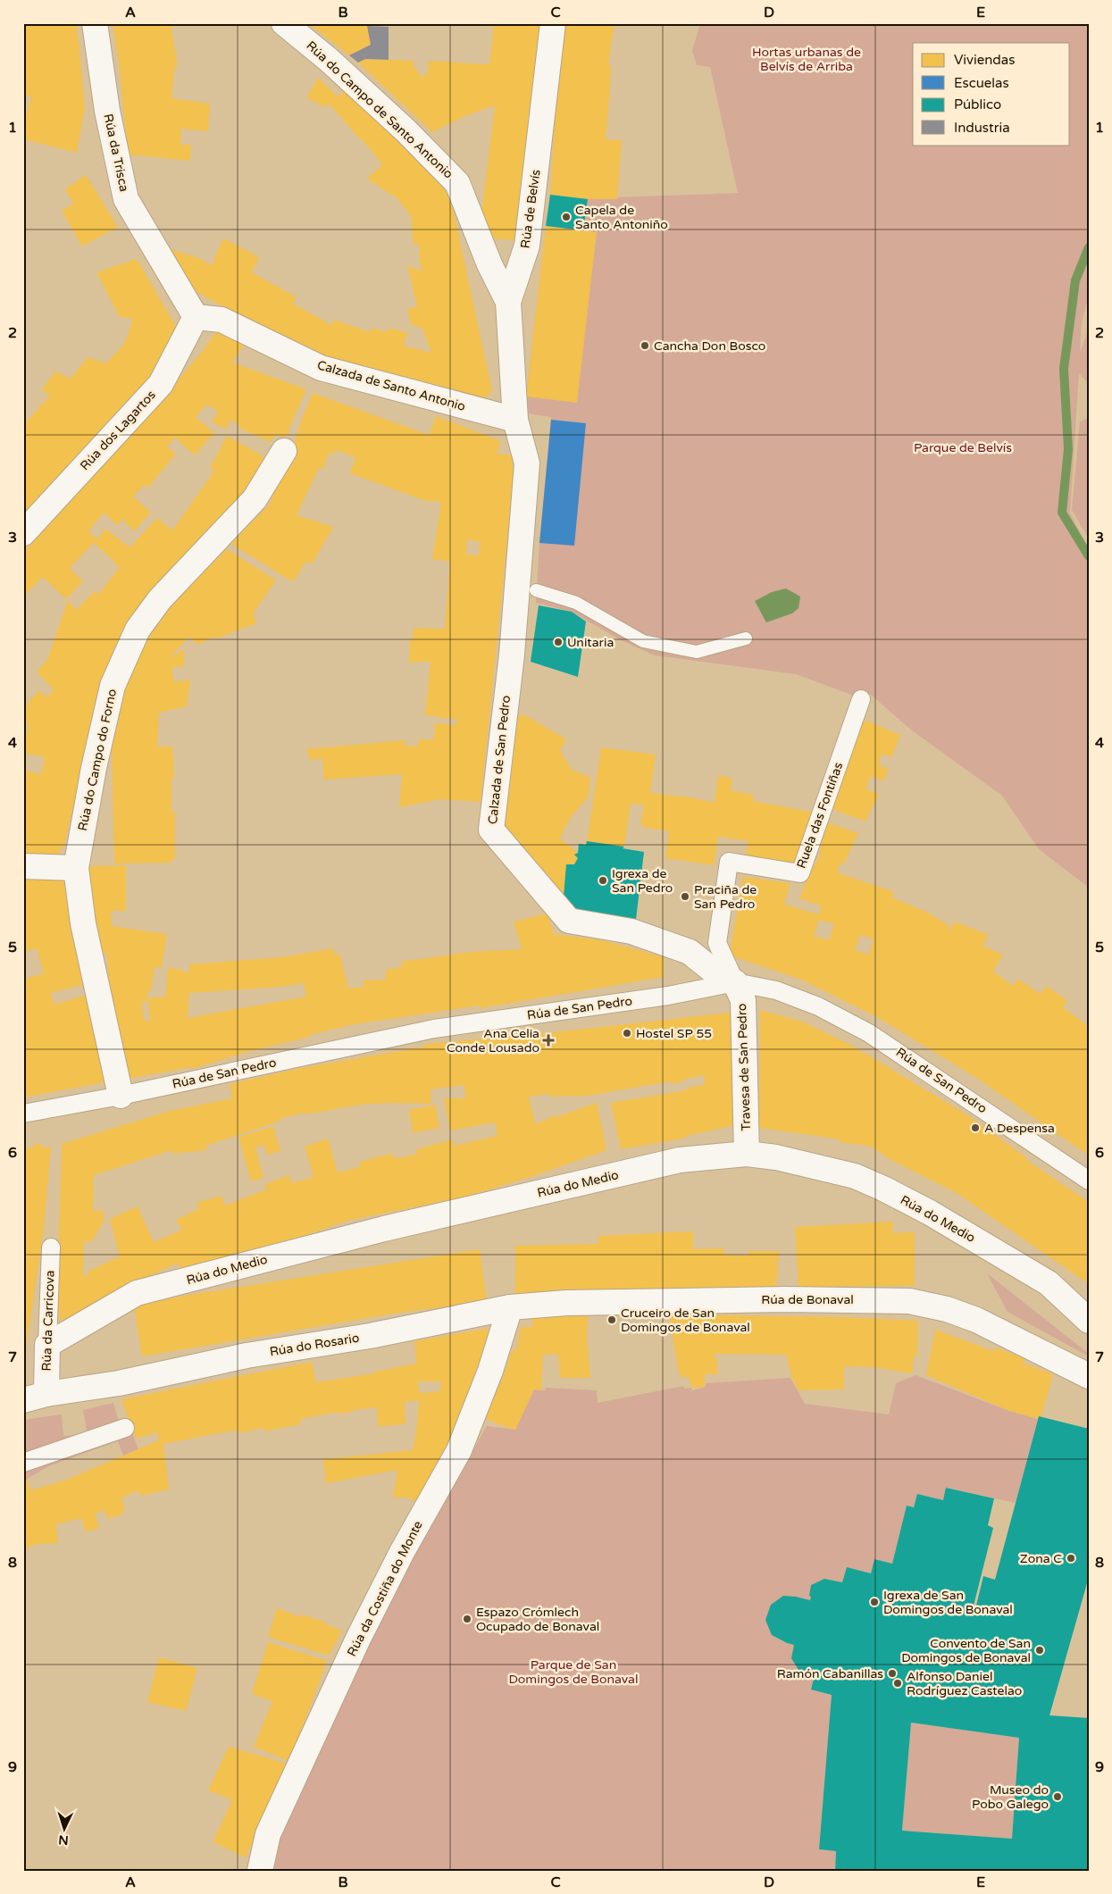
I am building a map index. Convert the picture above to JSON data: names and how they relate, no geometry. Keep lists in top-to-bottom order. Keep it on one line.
{"streets":{"street":["Rúa do Campo de Santo Antonio","Rúa da Trisca","Rúa de Belvís","Calzada de Santo Antonio","Rúa dos Lagartos","Rúa do Campo do Forno","Calzada de San Pedro","Ruela das Fontiñas","Rúa de San Pedro","Travesa de San Pedro","Rúa do Medio","Rúa de Bonaval","Rúa da Carricova","Rúa do Rosario","Rúa da Costiña do Monte"]},"crossings":[["Rúa do Campo de Santo Antonio","Rúa de Belvís"],["Rúa da Trisca","Calzada de Santo Antonio"],["Rúa da Trisca","Rúa dos Lagartos"],["Rúa de Belvís","Calzada de Santo Antonio"],["Rúa de Belvís","Calzada de San Pedro"],["Calzada de Santo Antonio","Rúa dos Lagartos"],["Calzada de Santo Antonio","Calzada de San Pedro"],["Rúa do Campo do Forno","Rúa de San Pedro"],["Calzada de San Pedro","Ruela das Fontiñas"],["Calzada de San Pedro","Rúa de San Pedro"],["Calzada de San Pedro","Travesa de San Pedro"],["Ruela das Fontiñas","Rúa de San Pedro"],["Ruela das Fontiñas","Travesa de San Pedro"],["Rúa de San Pedro","Travesa de San Pedro"],["Travesa de San Pedro","Rúa do Medio"],["Rúa do Medio","Rúa da Carricova"],["Rúa de Bonaval","Rúa do Rosario"],["Rúa de Bonaval","Rúa da Costiña do Monte"],["Rúa da Carricova","Rúa do Rosario"],["Rúa do Rosario","Rúa da Costiña do Monte"]],"parks":["Hortas urbanas de Belvís de Arriba","Parque de Belvís","Parque de San Domingos de Bonaval"],"places":{"other":["Capela de Santo Antoniño","Cancha Don Bosco","Unitaria","Igrexa de San Pedro","Praciña de San Pedro","Hostel SP 55","A Despensa","Cruceiro de San Domingos de Bonaval","Zona C","Igrexa de San Domingos de Bonaval","Espazo Crómlech Ocupado de Bonaval","Convento de San Domingos de Bonaval","Ramón Cabanillas","Alfonso Daniel Rodríguez Castelao","Museo do Pobo Galego"],"health":["Ana Celia Conde Lousado"]},"legend":["Viviendas","Escuelas","Público","Industria"],"north":"bottom","grid":{"columns":["A","B","C","D","E"],"rows":["1","2","3","4","5","6","7","8","9"]}}
